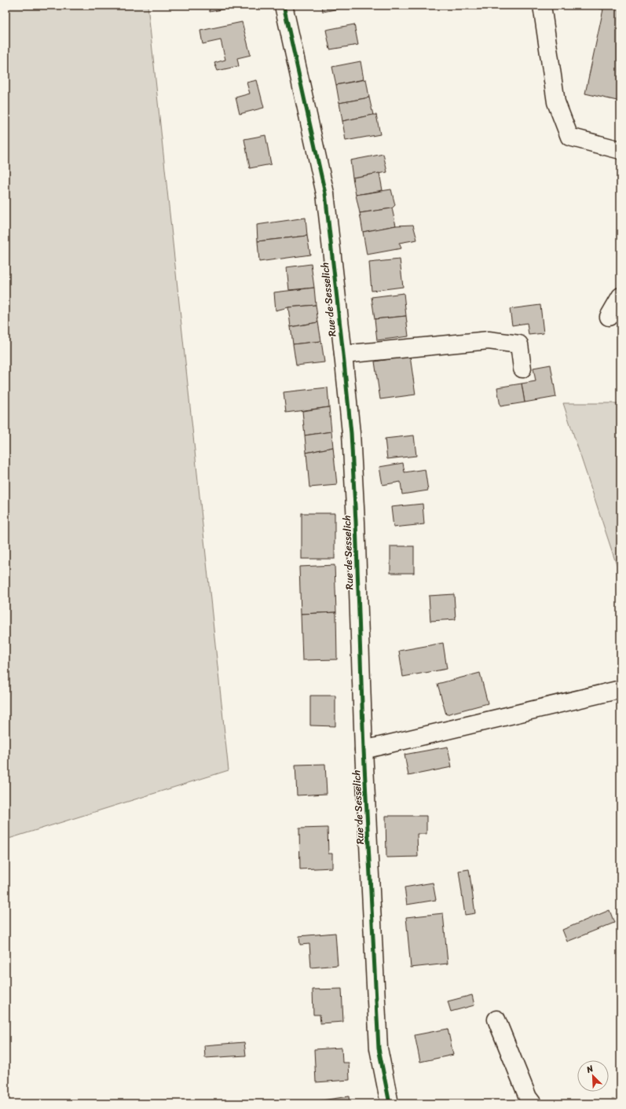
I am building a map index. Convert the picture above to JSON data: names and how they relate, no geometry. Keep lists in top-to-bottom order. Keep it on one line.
{"streets":{"street":["Rue de Sesselich"]},"north":"top left"}
